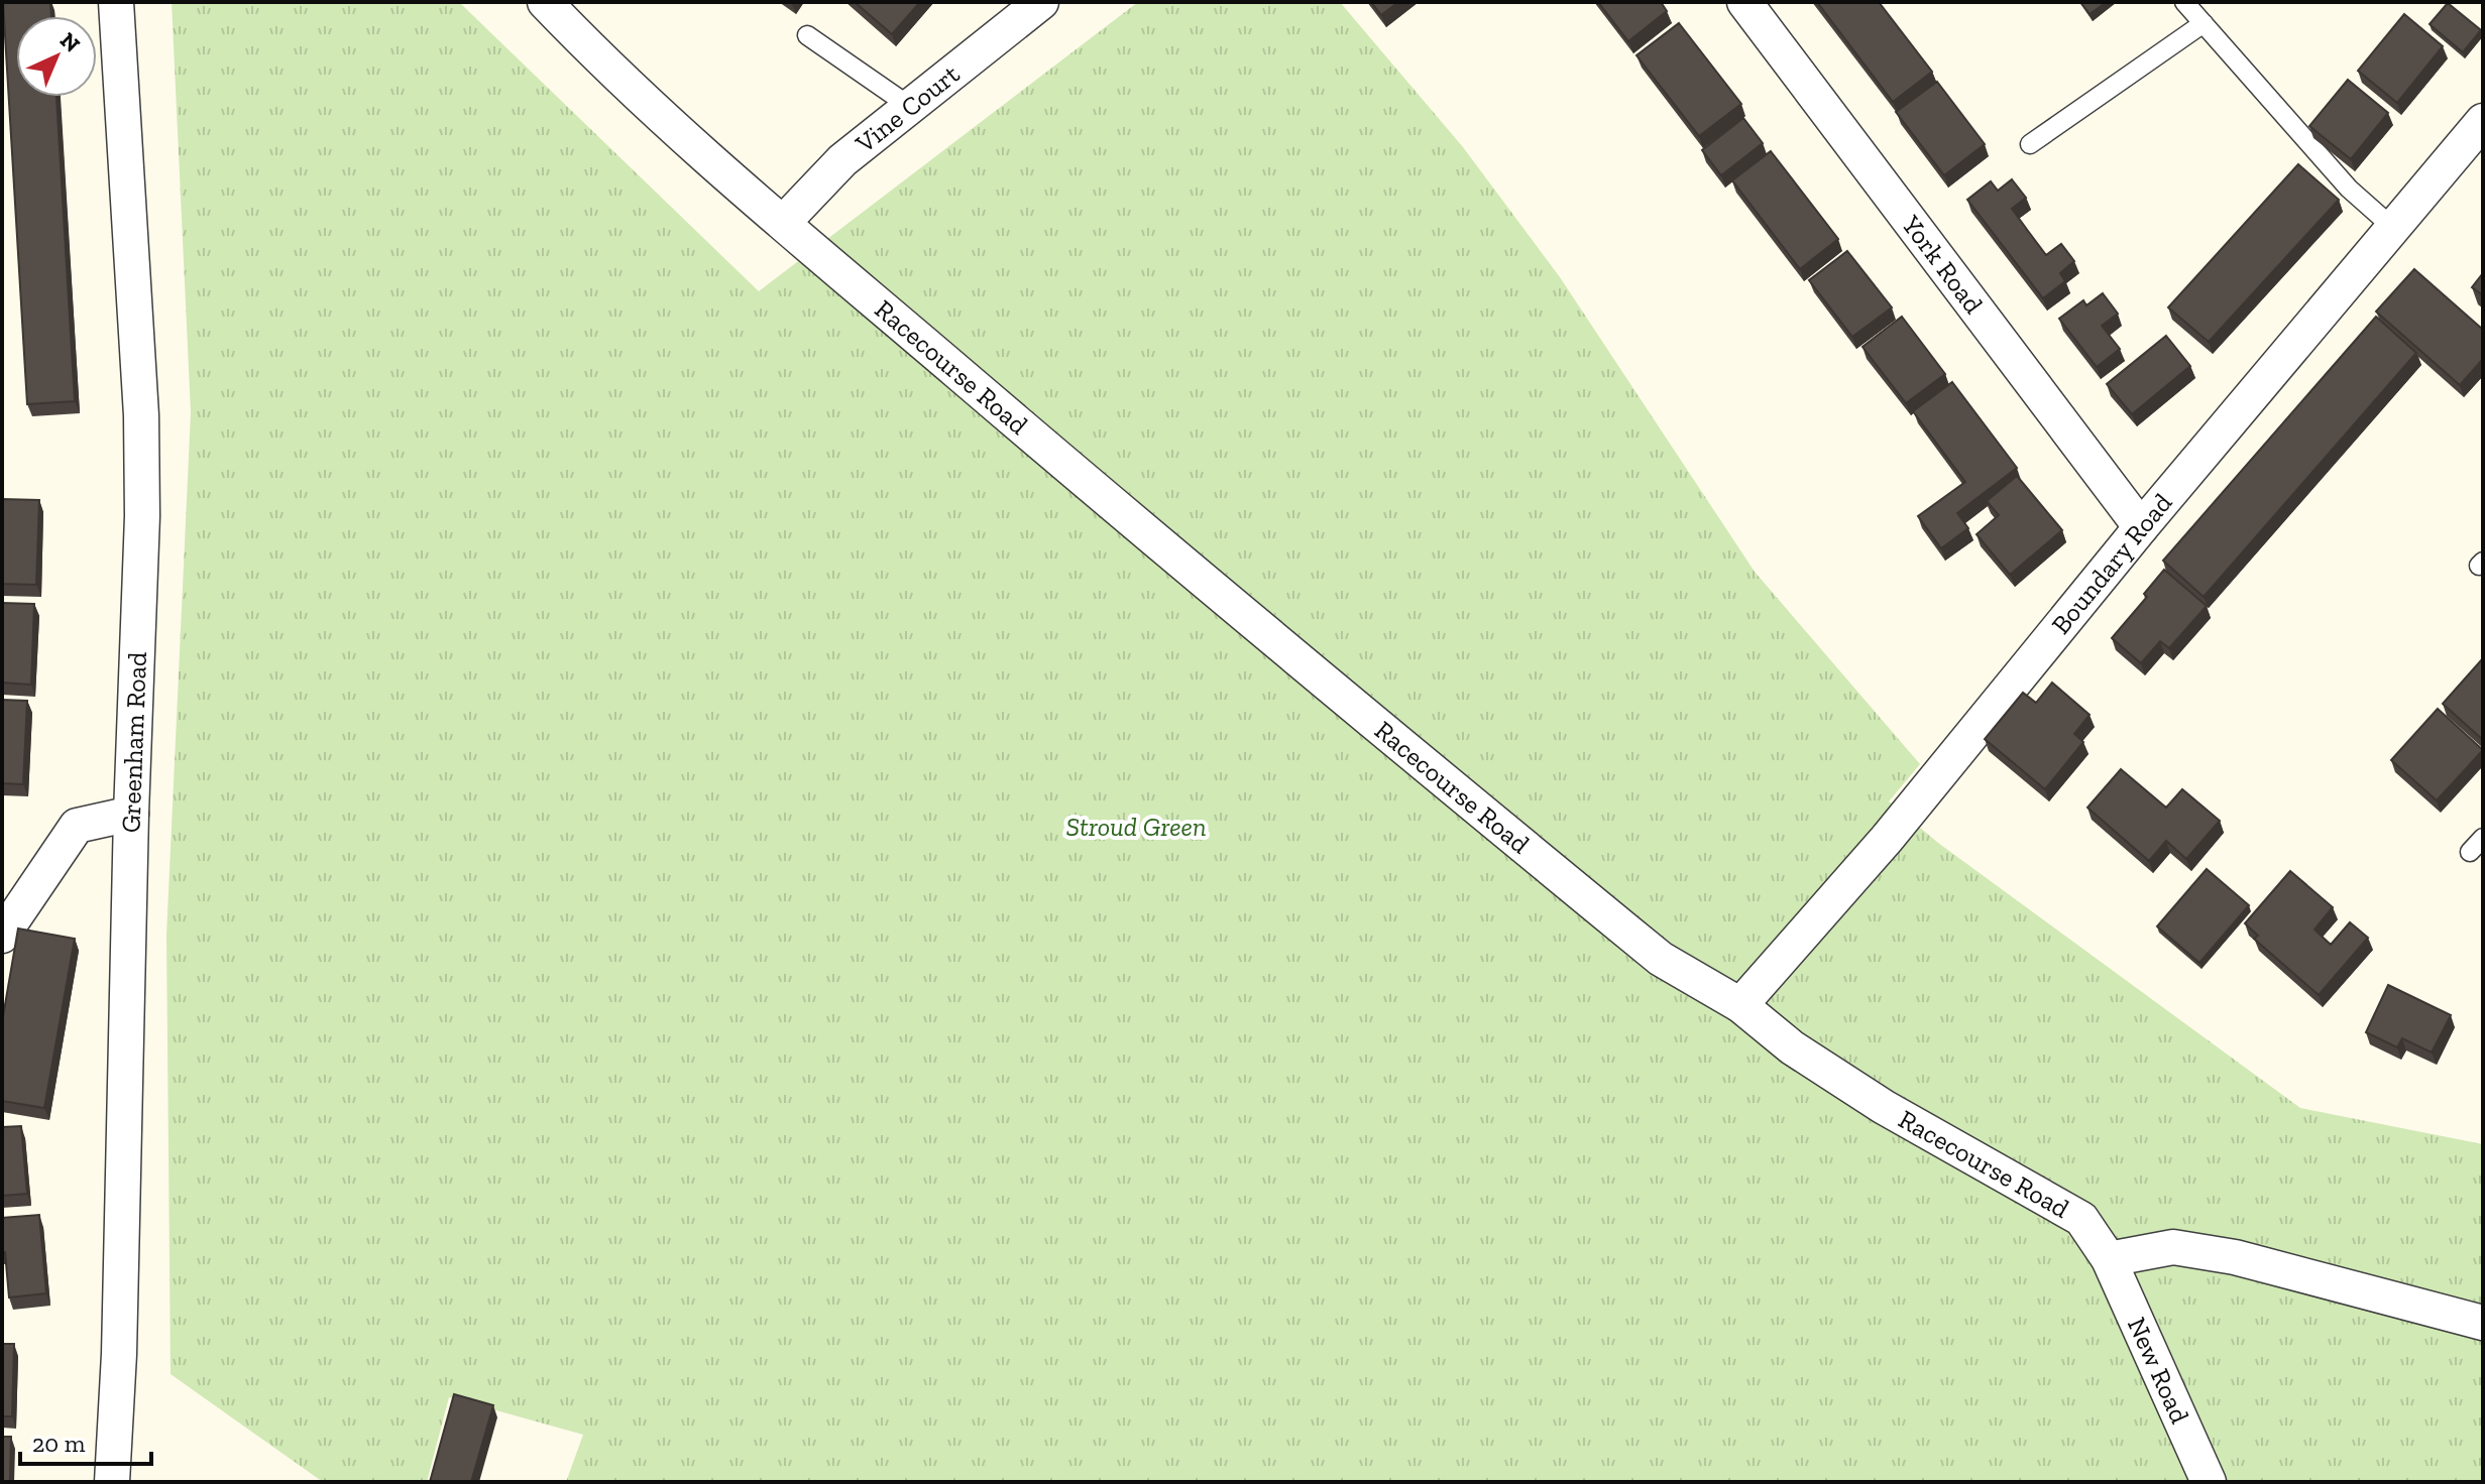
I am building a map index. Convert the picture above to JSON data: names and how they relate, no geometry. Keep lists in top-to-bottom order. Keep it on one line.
{"streets":{"street":["Vine Court","York Road","Racecourse Road","Boundary Road","Greenham Road","New Road"]},"crossings":[["Vine Court","Racecourse Road"],["York Road","Boundary Road"],["Racecourse Road","Boundary Road"],["Racecourse Road","New Road"]],"parks":["Stroud Green"],"scale_bar":"20 m","north":"top right"}
